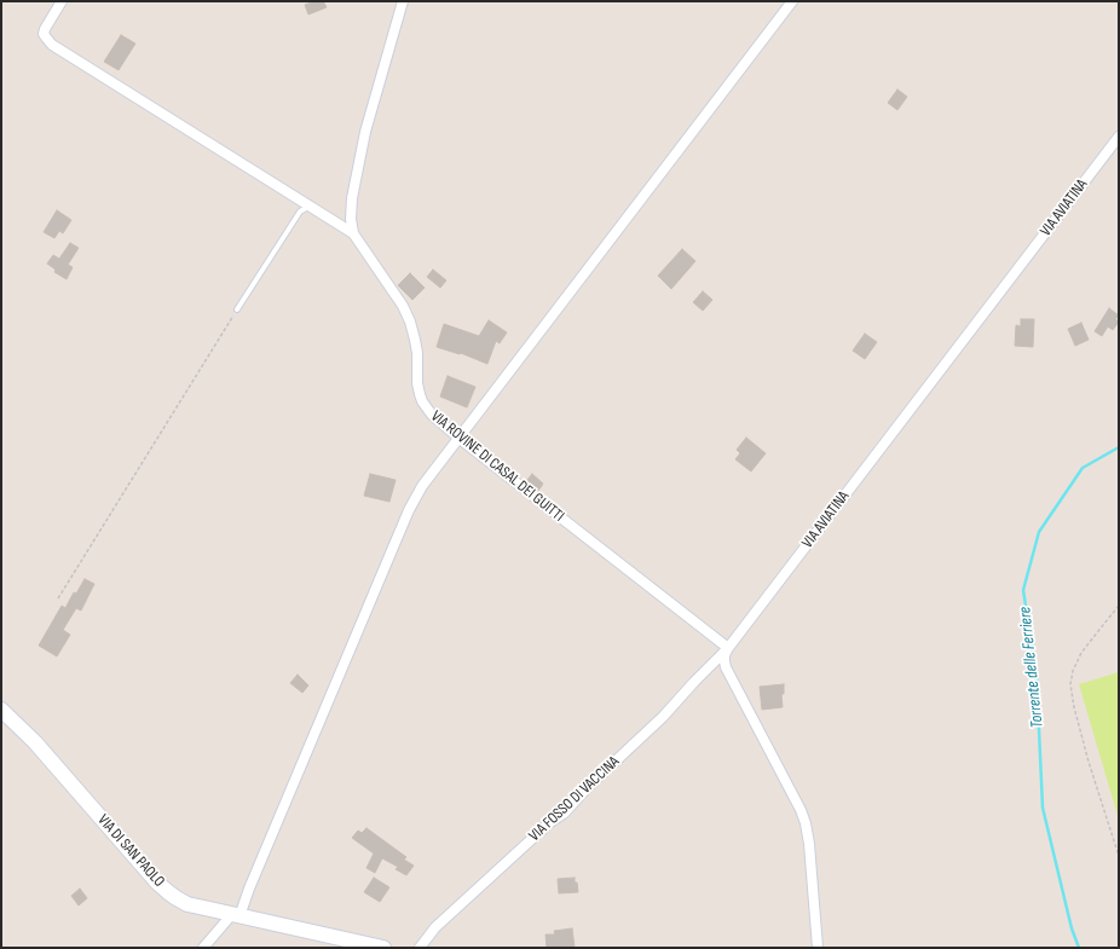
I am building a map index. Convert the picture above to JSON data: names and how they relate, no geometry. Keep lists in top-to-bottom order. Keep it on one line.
{"streets":{"street":["VIA AVIATINA","VIA ROVINE DI CASAL DEI GUITTI","VIA FOSSO DI VACCINA","VIA DI SAN PAOLO"]},"crossings":[["VIA AVIATINA","VIA ROVINE DI CASAL DEI GUITTI"],["VIA AVIATINA","VIA FOSSO DI VACCINA"],["VIA ROVINE DI CASAL DEI GUITTI","VIA FOSSO DI VACCINA"]],"water":["Torrente delle Ferriere"]}
